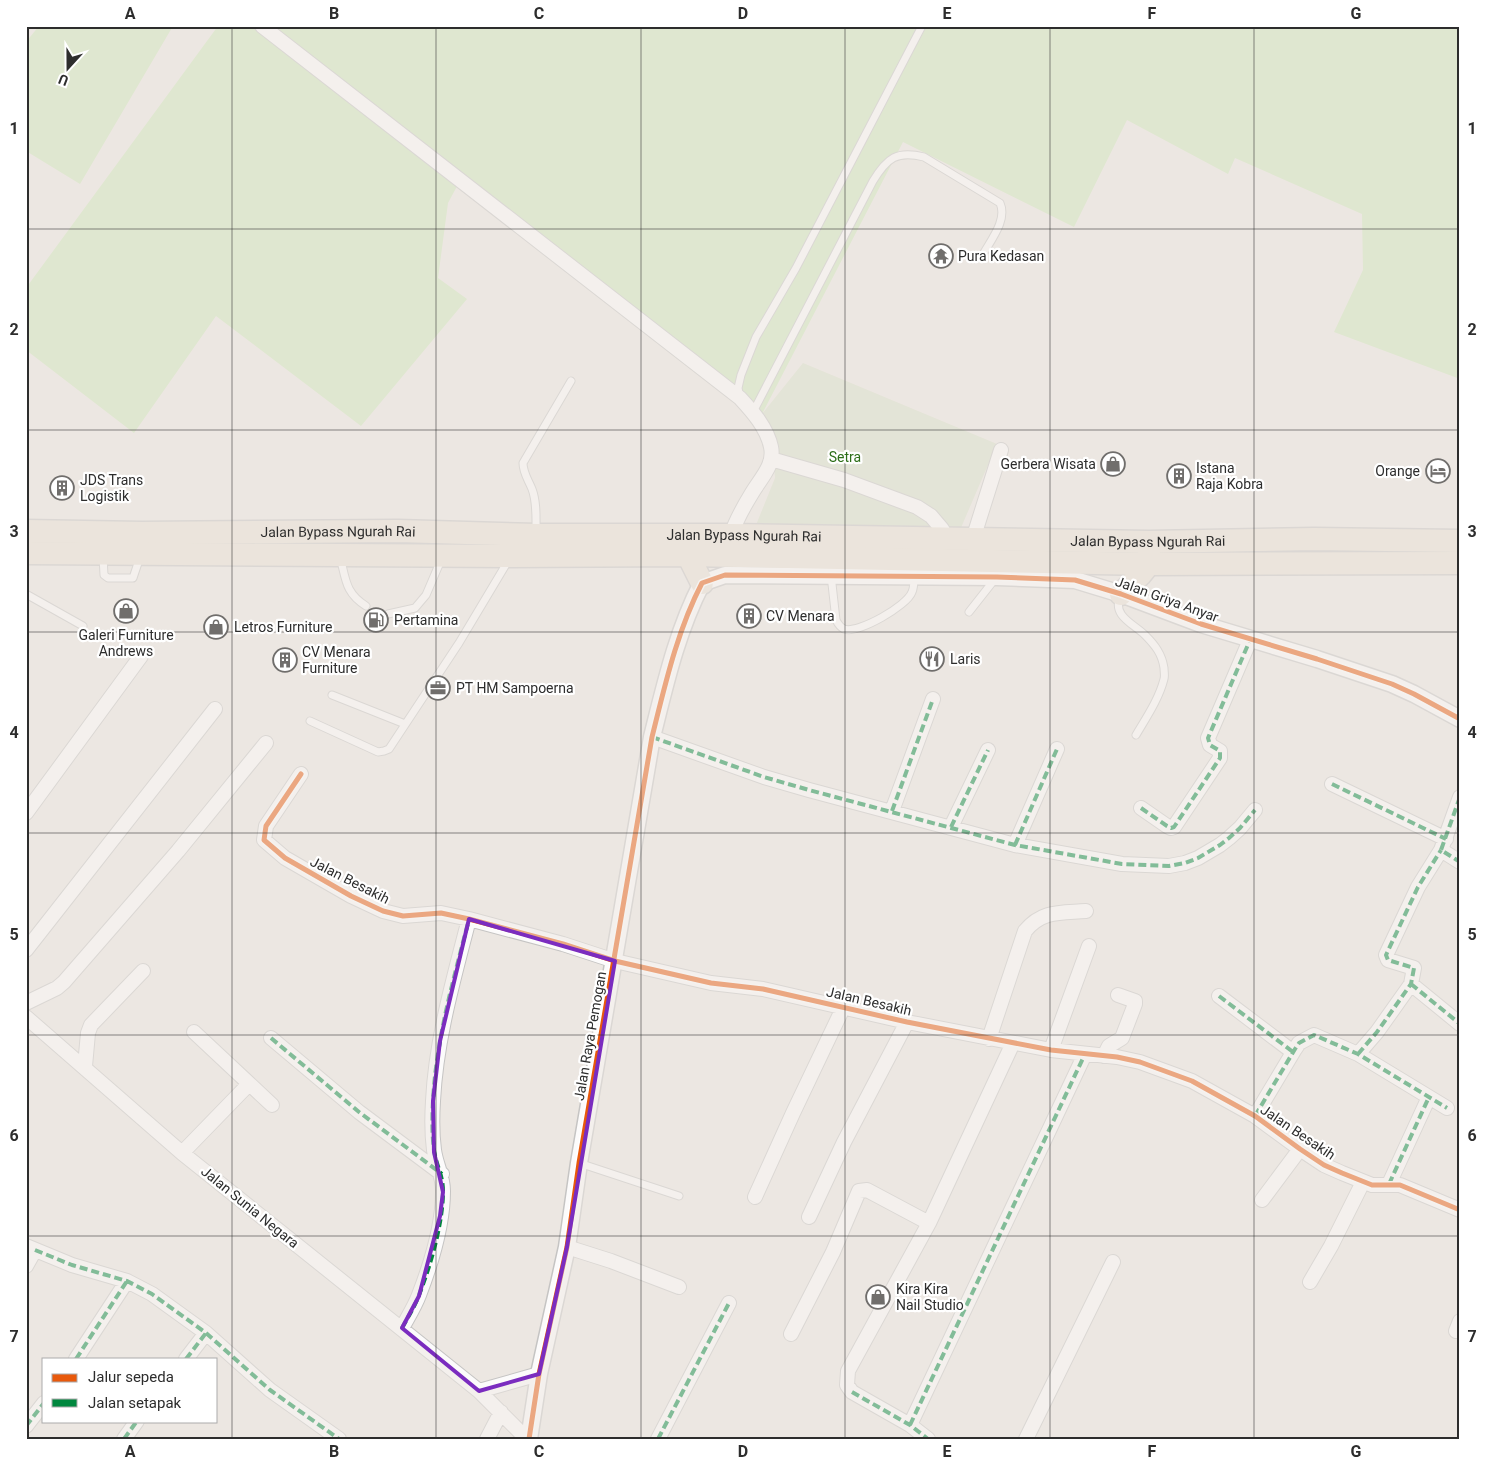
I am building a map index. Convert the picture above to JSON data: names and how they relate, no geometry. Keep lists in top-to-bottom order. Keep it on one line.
{"streets":{"highway":["Jalan Bypass Ngurah Rai"],"street":["Jalan Griya Anyar","Jalan Besakih","Jalan Raya Pemogan","Jalan Sunia Negara"]},"crossings":[["Jalan Griya Anyar","Jalan Raya Pemogan"],["Jalan Besakih","Jalan Raya Pemogan"],["Jalan Raya Pemogan","Jalan Sunia Negara"]],"parks":["Setra"],"places":{"temple":["Pura Kedasan"],"shop":["Gerbera Wisata","Galeri Furniture Andrews","Letros Furniture","Kira Kira Nail Studio"],"hotel":["Orange"],"building":["Istana Raja Kobra","JDS Trans Logistik","CV Menara","CV Menara Furniture"],"fuel station":["Pertamina"],"restaurant":["Laris"],"office":["PT HM Sampoerna"]},"legend":["Jalur sepeda","Jalan setapak"],"north":"bottom","grid":{"columns":["A","B","C","D","E","F","G"],"rows":["1","2","3","4","5","6","7"]}}
